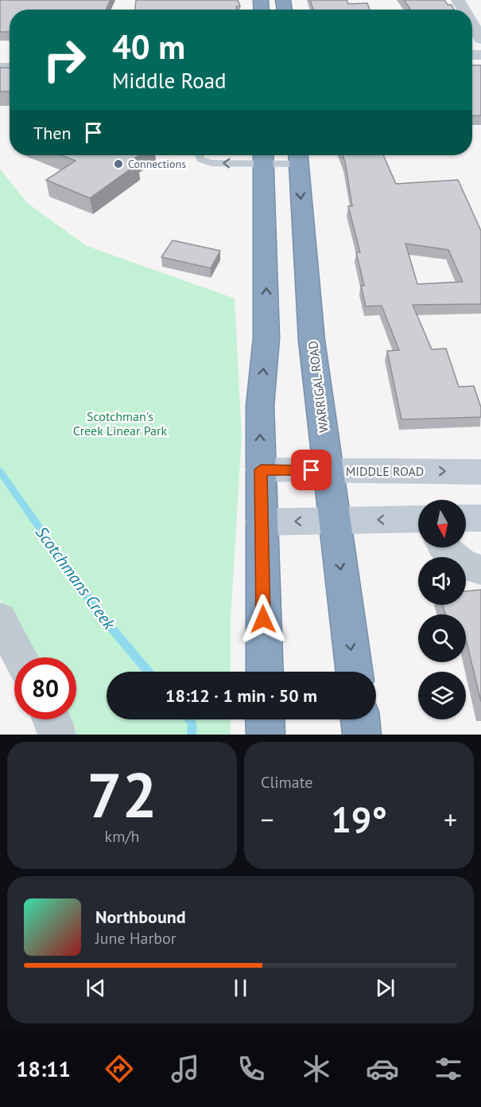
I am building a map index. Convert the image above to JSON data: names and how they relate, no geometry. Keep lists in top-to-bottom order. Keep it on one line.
{"streets":{"highway":["WARRIGAL ROAD"],"street":["MIDDLE ROAD"]},"crossings":[["WARRIGAL ROAD","MIDDLE ROAD"]],"water":["Scotchmans Creek"],"parks":["Scotchman's Creek Linear Park"],"places":["Connections"],"north":"bottom","page":{"turn":["40 m","Middle Road"],"then":"Then","limit":"80","trip":"18:12 · 1 min · 50 m","tile":[["72","km/h"],"Climate"],"heat":["−","19°","+"],"song":["Northbound","June Harbor"],"tabs":"18:11"}}
